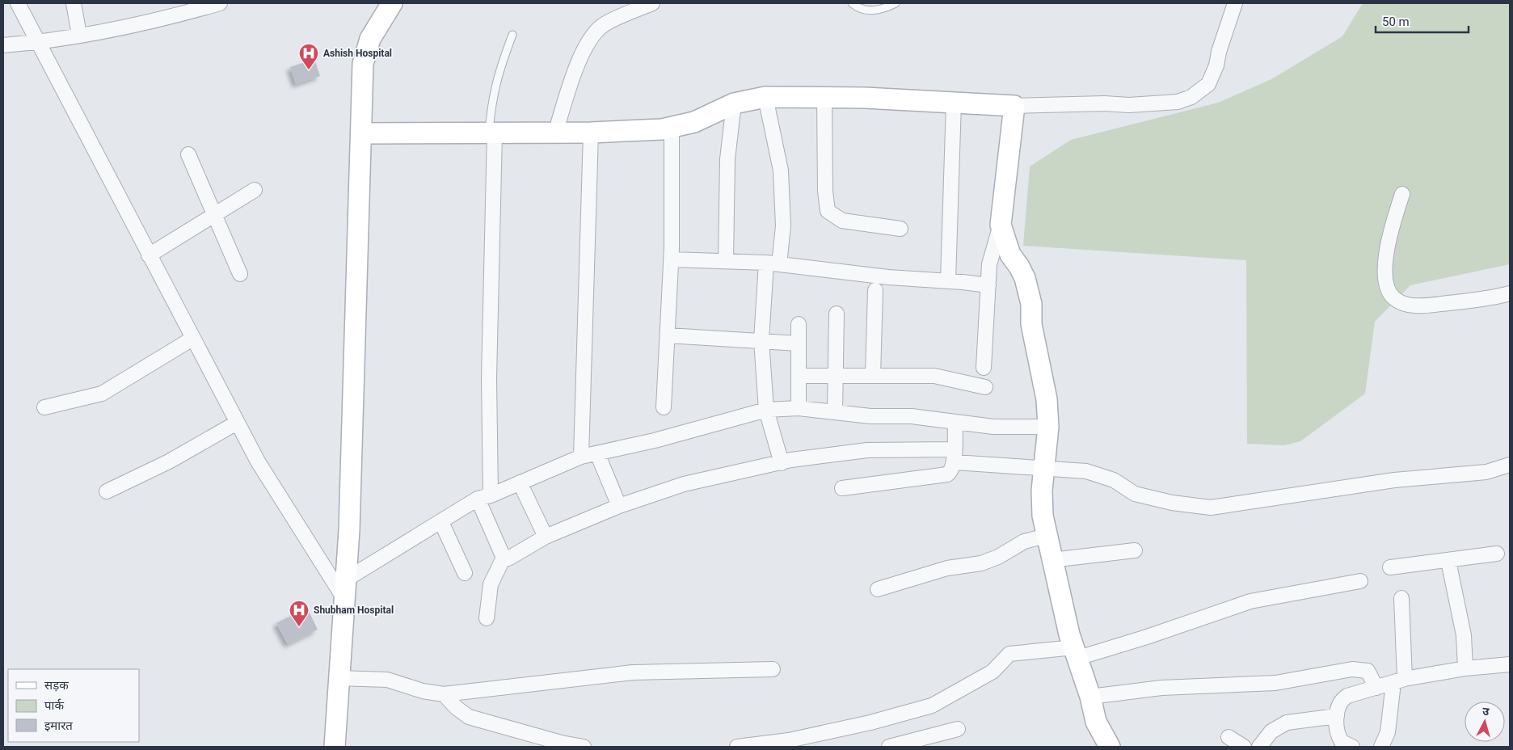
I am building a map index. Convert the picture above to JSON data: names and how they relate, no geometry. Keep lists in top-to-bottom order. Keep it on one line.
{"places":{"hospital":["Ashish Hospital","Shubham Hospital"]},"legend":["सड़क","पार्क","इमारत"],"scale_bar":"50 m","north":"top"}
